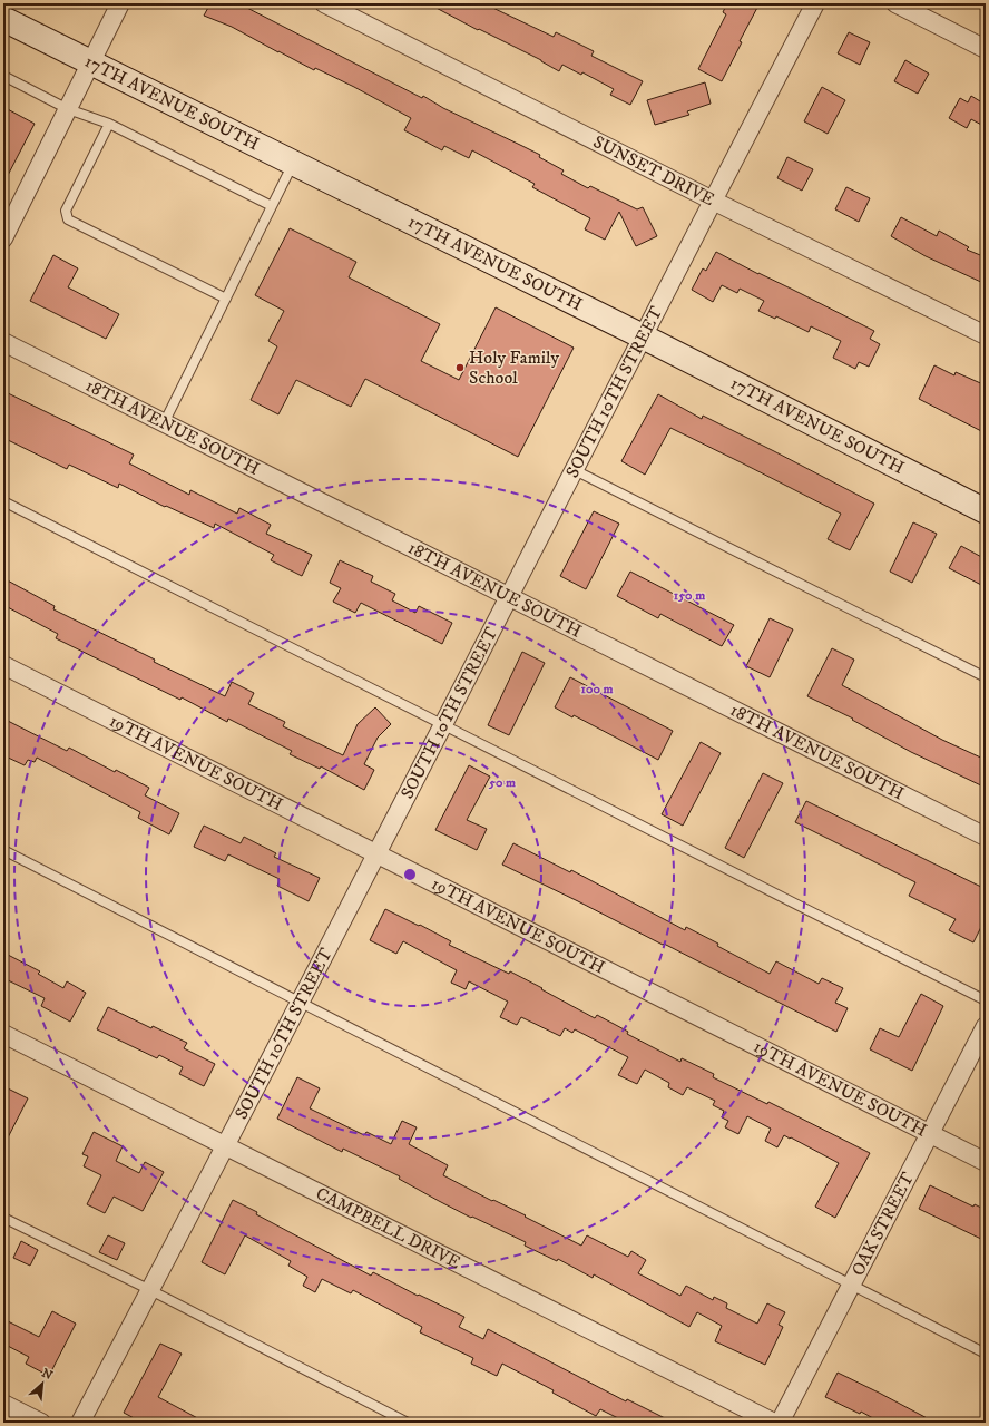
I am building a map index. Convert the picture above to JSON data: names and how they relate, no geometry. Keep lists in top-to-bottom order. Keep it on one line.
{"streets":{"street":["17TH AVENUE SOUTH","SUNSET DRIVE","SOUTH 10TH STREET","18TH AVENUE SOUTH","19TH AVENUE SOUTH","OAK STREET","CAMPBELL DRIVE"]},"crossings":[["17TH AVENUE SOUTH","SOUTH 10TH STREET"],["SUNSET DRIVE","SOUTH 10TH STREET"],["SOUTH 10TH STREET","18TH AVENUE SOUTH"],["SOUTH 10TH STREET","19TH AVENUE SOUTH"],["SOUTH 10TH STREET","CAMPBELL DRIVE"],["19TH AVENUE SOUTH","OAK STREET"]],"places":["Holy Family School"],"north":"top right","rings":["150 m","100 m","50 m"]}
